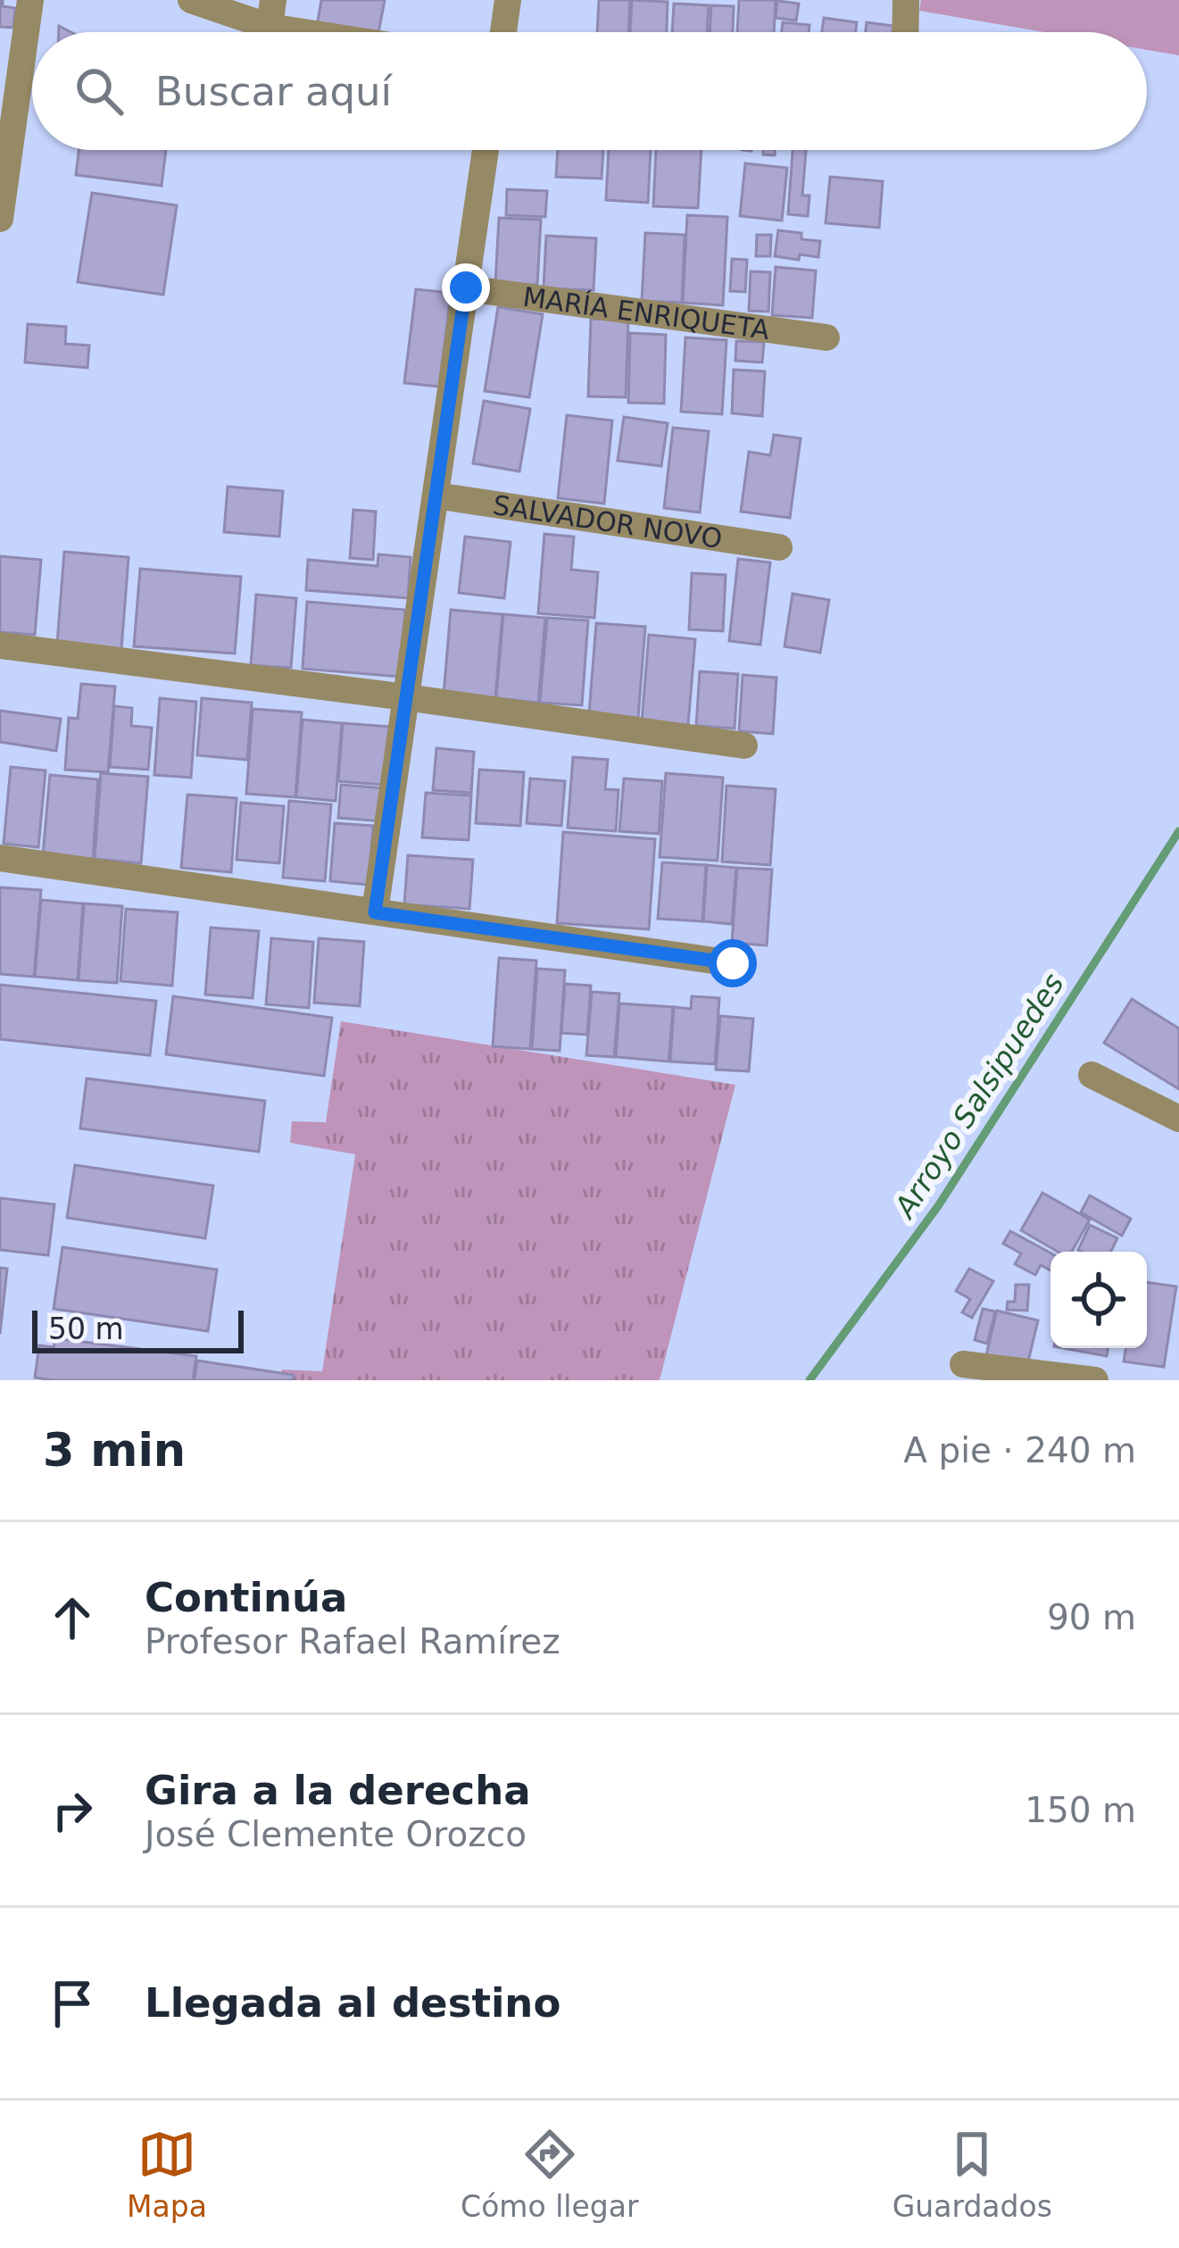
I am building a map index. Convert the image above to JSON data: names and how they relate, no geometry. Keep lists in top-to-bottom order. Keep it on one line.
{"streets":{"street":["MARÍA ENRIQUETA","SALVADOR NOVO"]},"water":["Arroyo Salsipuedes"],"scale_bar":"50 m","page":{"search":"Buscar aquí","scale":"50 m","heading":["3 min","A pie · 240 m"],"list":[["Continúa","Profesor Rafael Ramírez","90 m"],["Gira a la derecha","José Clemente Orozco","150 m"],"Llegada al destino"],"nav":["Mapa","Cómo llegar","Guardados"]}}
